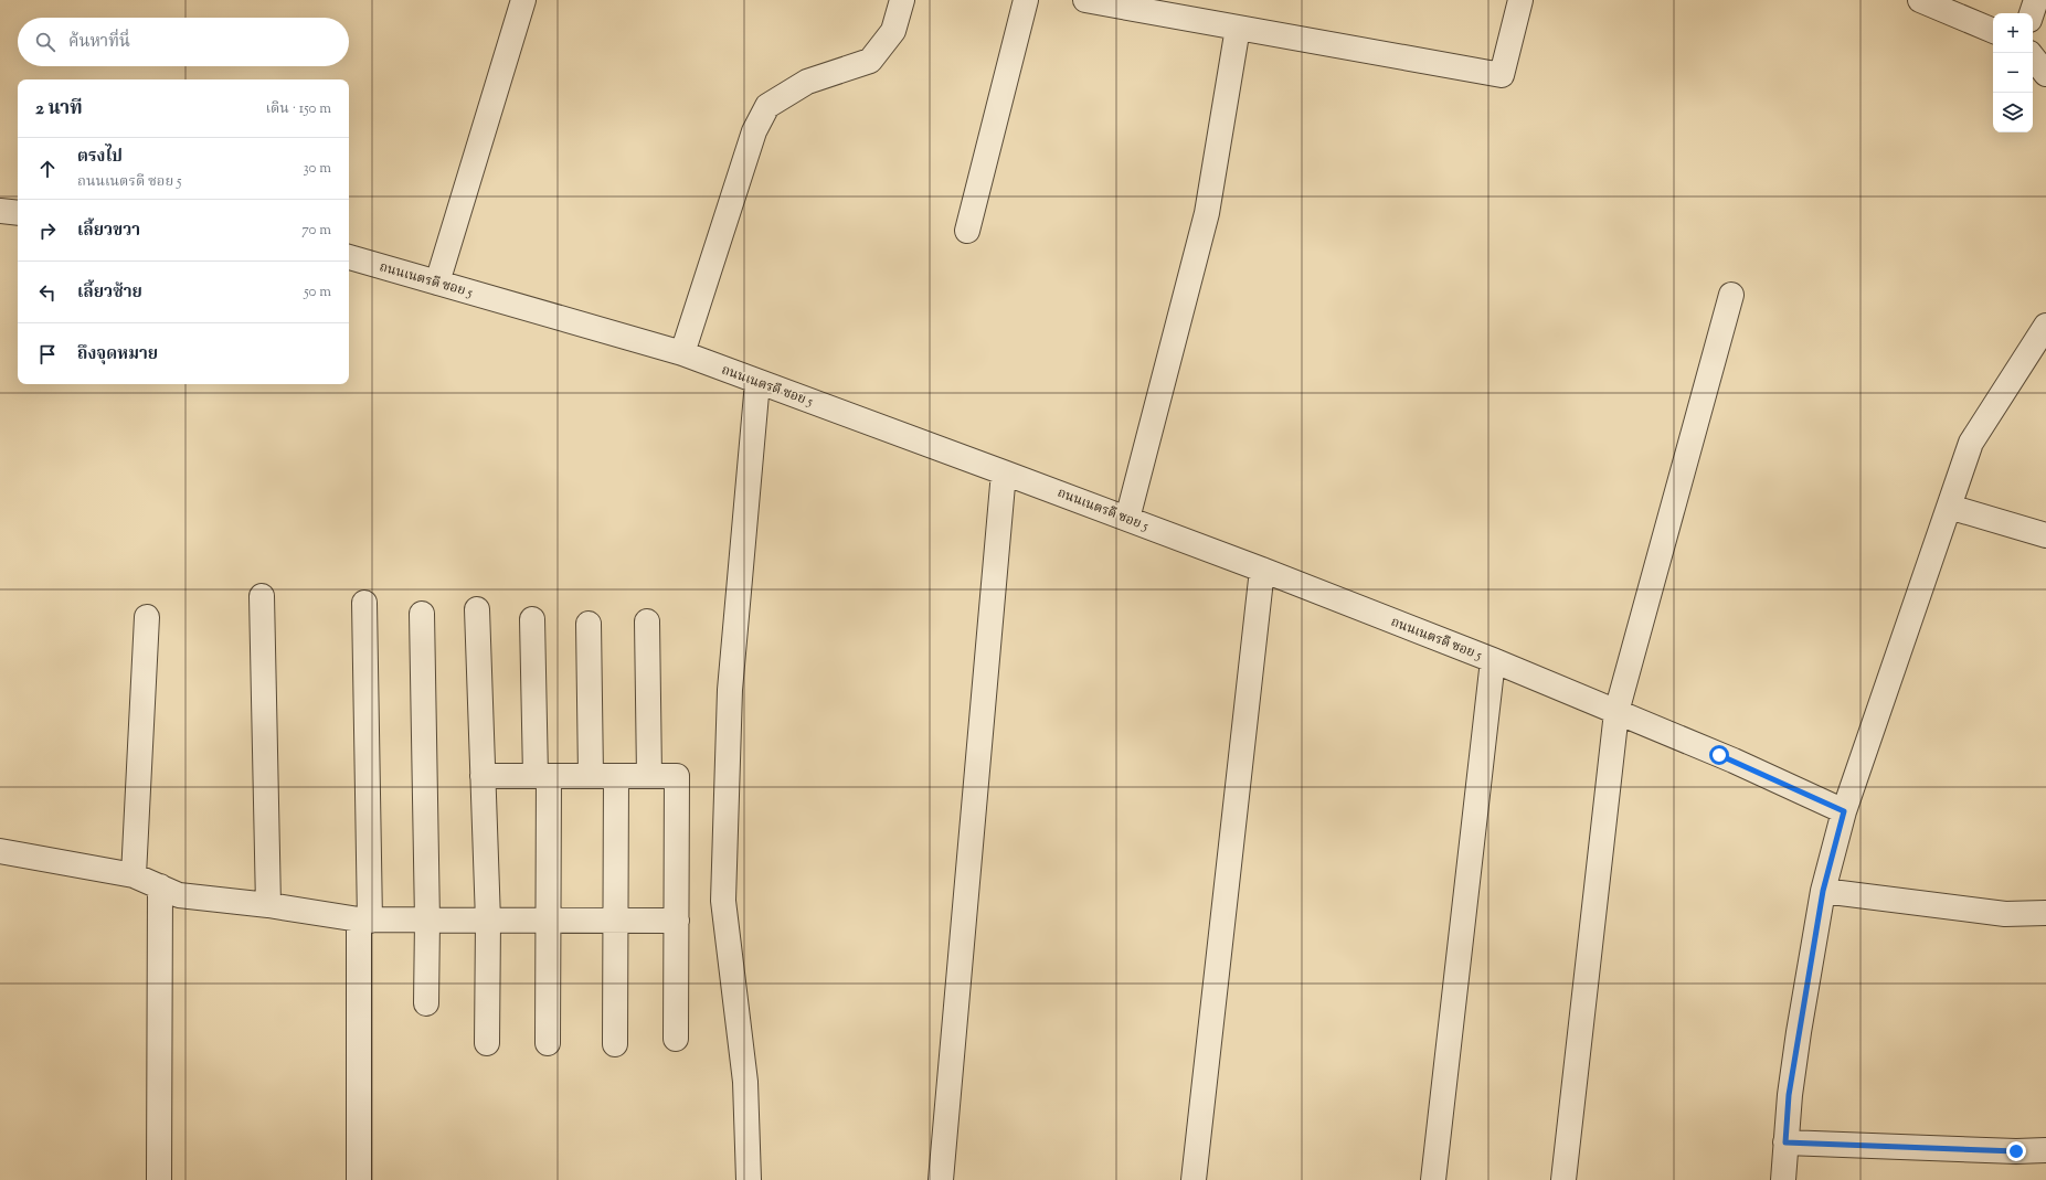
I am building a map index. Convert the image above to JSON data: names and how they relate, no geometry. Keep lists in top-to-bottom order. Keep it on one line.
{"streets":{"street":["ถนนเนตรดี ซอย 5"]},"page":{"map_buttons":["+","−"],"search":"ค้นหาที่นี่","heading":["2 นาที","เดิน · 150 m"],"list":[["ตรงไป","ถนนเนตรดี ซอย 5","30 m"],["เลี้ยวขวา","70 m"],["เลี้ยวซ้าย","50 m"],"ถึงจุดหมาย"]}}
